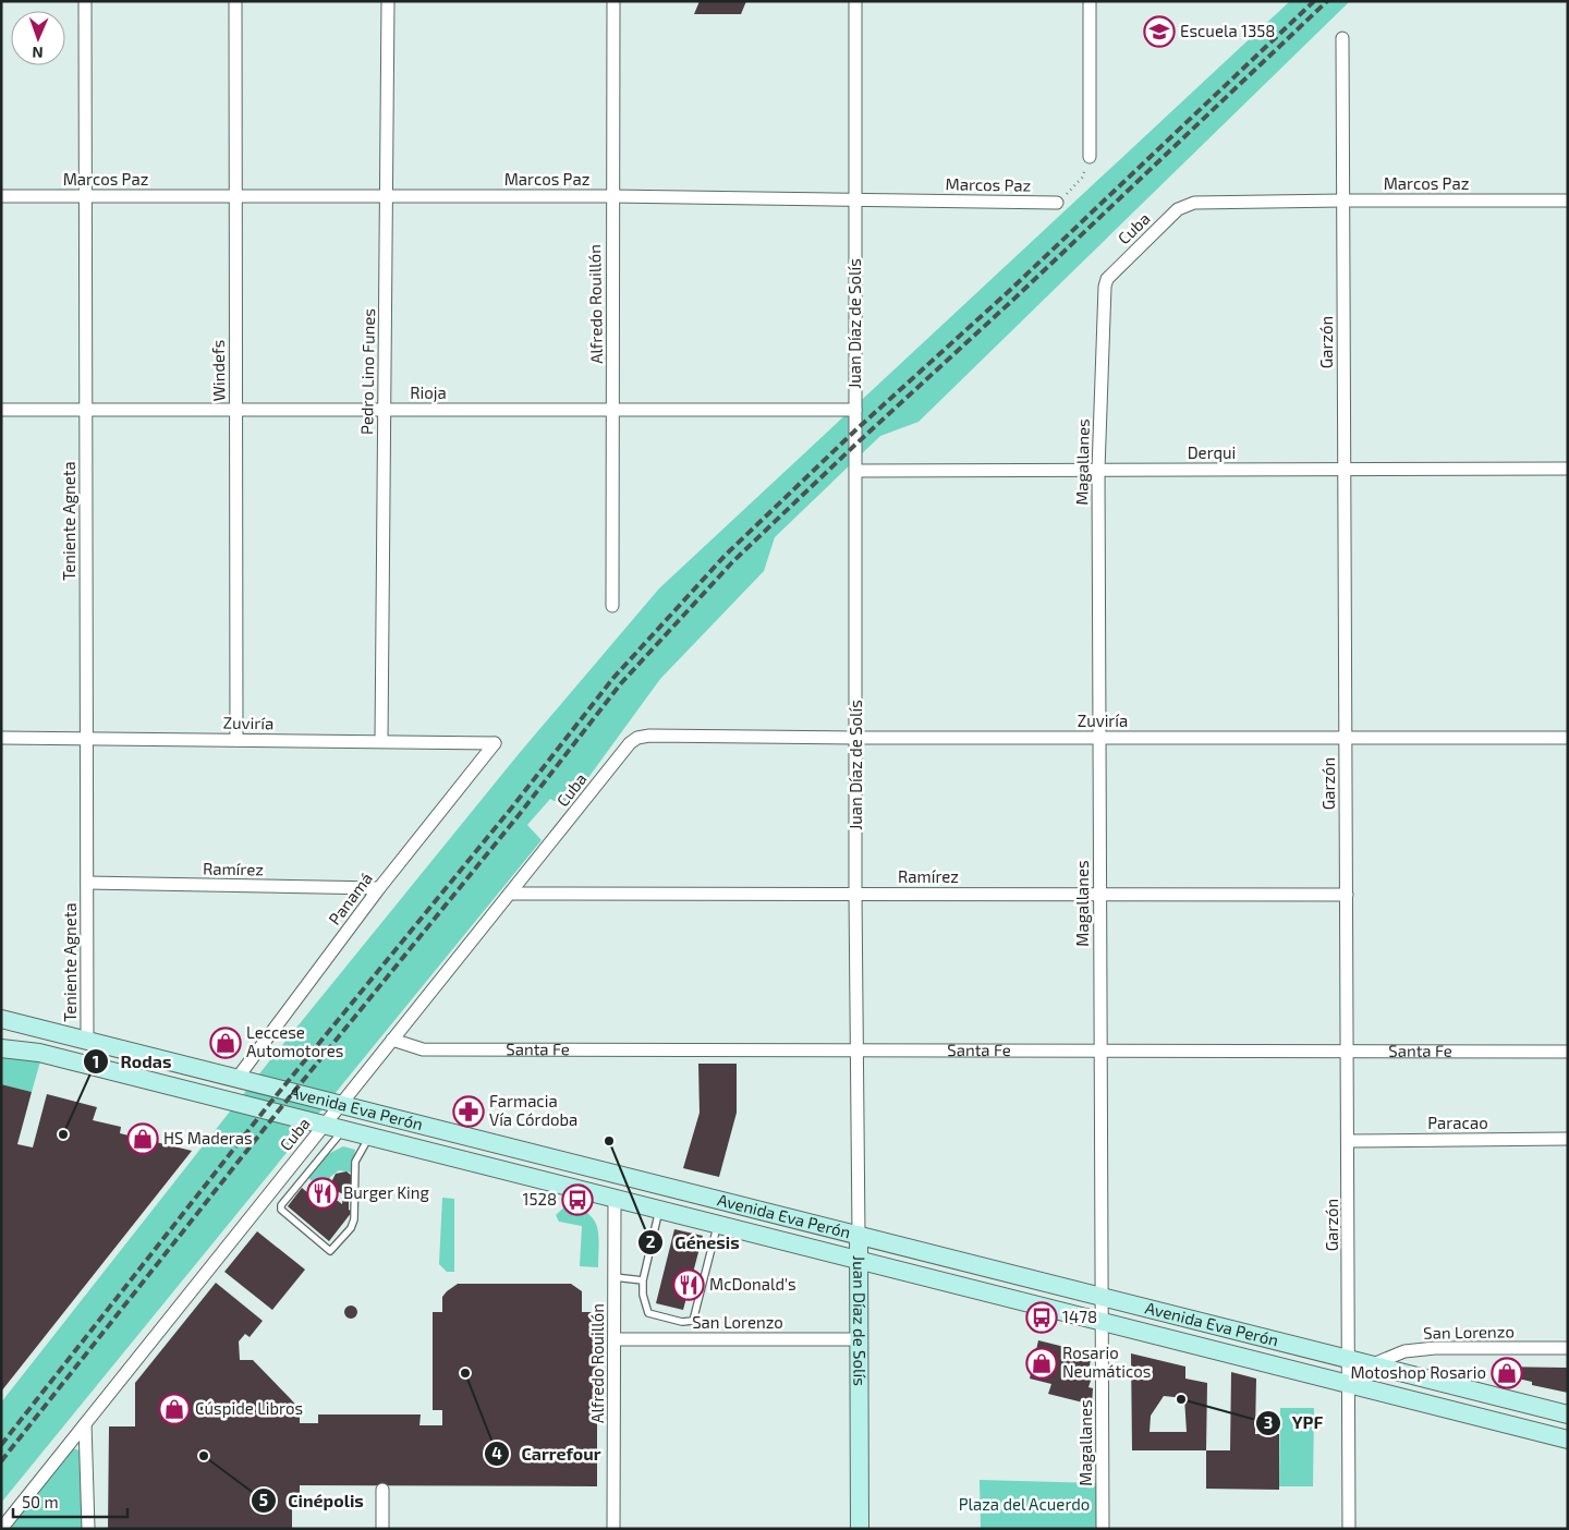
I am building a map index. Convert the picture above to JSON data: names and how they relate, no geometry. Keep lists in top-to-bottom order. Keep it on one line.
{"streets":{"main road":["Juan Díaz de Solís","Avenida Eva Perón"],"street":["Marcos Paz","Cuba","Alfredo Rouillón","Garzón","Windefs","Pedro Lino Funes","Rioja","Derqui","Magallanes","Teniente Agneta","Zuviría","Ramírez","Panamá","Santa Fe","Paracao","San Lorenzo"]},"crossings":[["Marcos Paz","Cuba"],["Marcos Paz","Alfredo Rouillón"],["Marcos Paz","Juan Díaz de Solís"],["Marcos Paz","Garzón"],["Marcos Paz","Windefs"],["Marcos Paz","Pedro Lino Funes"],["Marcos Paz","Teniente Agneta"],["Cuba","Magallanes"],["Cuba","Zuviría"],["Cuba","Ramírez"],["Cuba","Santa Fe"],["Cuba","Avenida Eva Perón"],["Alfredo Rouillón","Rioja"],["Alfredo Rouillón","Avenida Eva Perón"],["Alfredo Rouillón","San Lorenzo"],["Juan Díaz de Solís","Rioja"],["Juan Díaz de Solís","Derqui"],["Juan Díaz de Solís","Zuviría"],["Juan Díaz de Solís","Ramírez"],["Juan Díaz de Solís","Santa Fe"],["Juan Díaz de Solís","Avenida Eva Perón"],["Juan Díaz de Solís","San Lorenzo"],["Garzón","Derqui"],["Garzón","Zuviría"],["Garzón","Ramírez"],["Garzón","Santa Fe"],["Garzón","Avenida Eva Perón"],["Garzón","Paracao"],["Windefs","Rioja"],["Windefs","Zuviría"],["Pedro Lino Funes","Rioja"],["Pedro Lino Funes","Zuviría"],["Rioja","Teniente Agneta"],["Derqui","Magallanes"],["Magallanes","Zuviría"],["Magallanes","Ramírez"],["Magallanes","Santa Fe"],["Magallanes","Avenida Eva Perón"],["Teniente Agneta","Zuviría"],["Teniente Agneta","Ramírez"],["Teniente Agneta","Avenida Eva Perón"],["Zuviría","Panamá"],["Ramírez","Panamá"],["Panamá","Avenida Eva Perón"],["Avenida Eva Perón","San Lorenzo"]],"parks":["Plaza del Acuerdo"],"places":{"school or university":["Escuela 1358"],"shop":["Leccese Automotores","HS Maderas","Rosario Neumáticos","Motoshop Rosario","Cúspide Libros"],"pharmacy":["Farmacia Vía Córdoba"],"other":["Rodas","Génesis","Carrefour","YPF","Cinépolis"],"restaurant":["Burger King","McDonald's"],"bus stop":["1528","1478"]},"scale_bar":"50 m","north":"bottom"}
